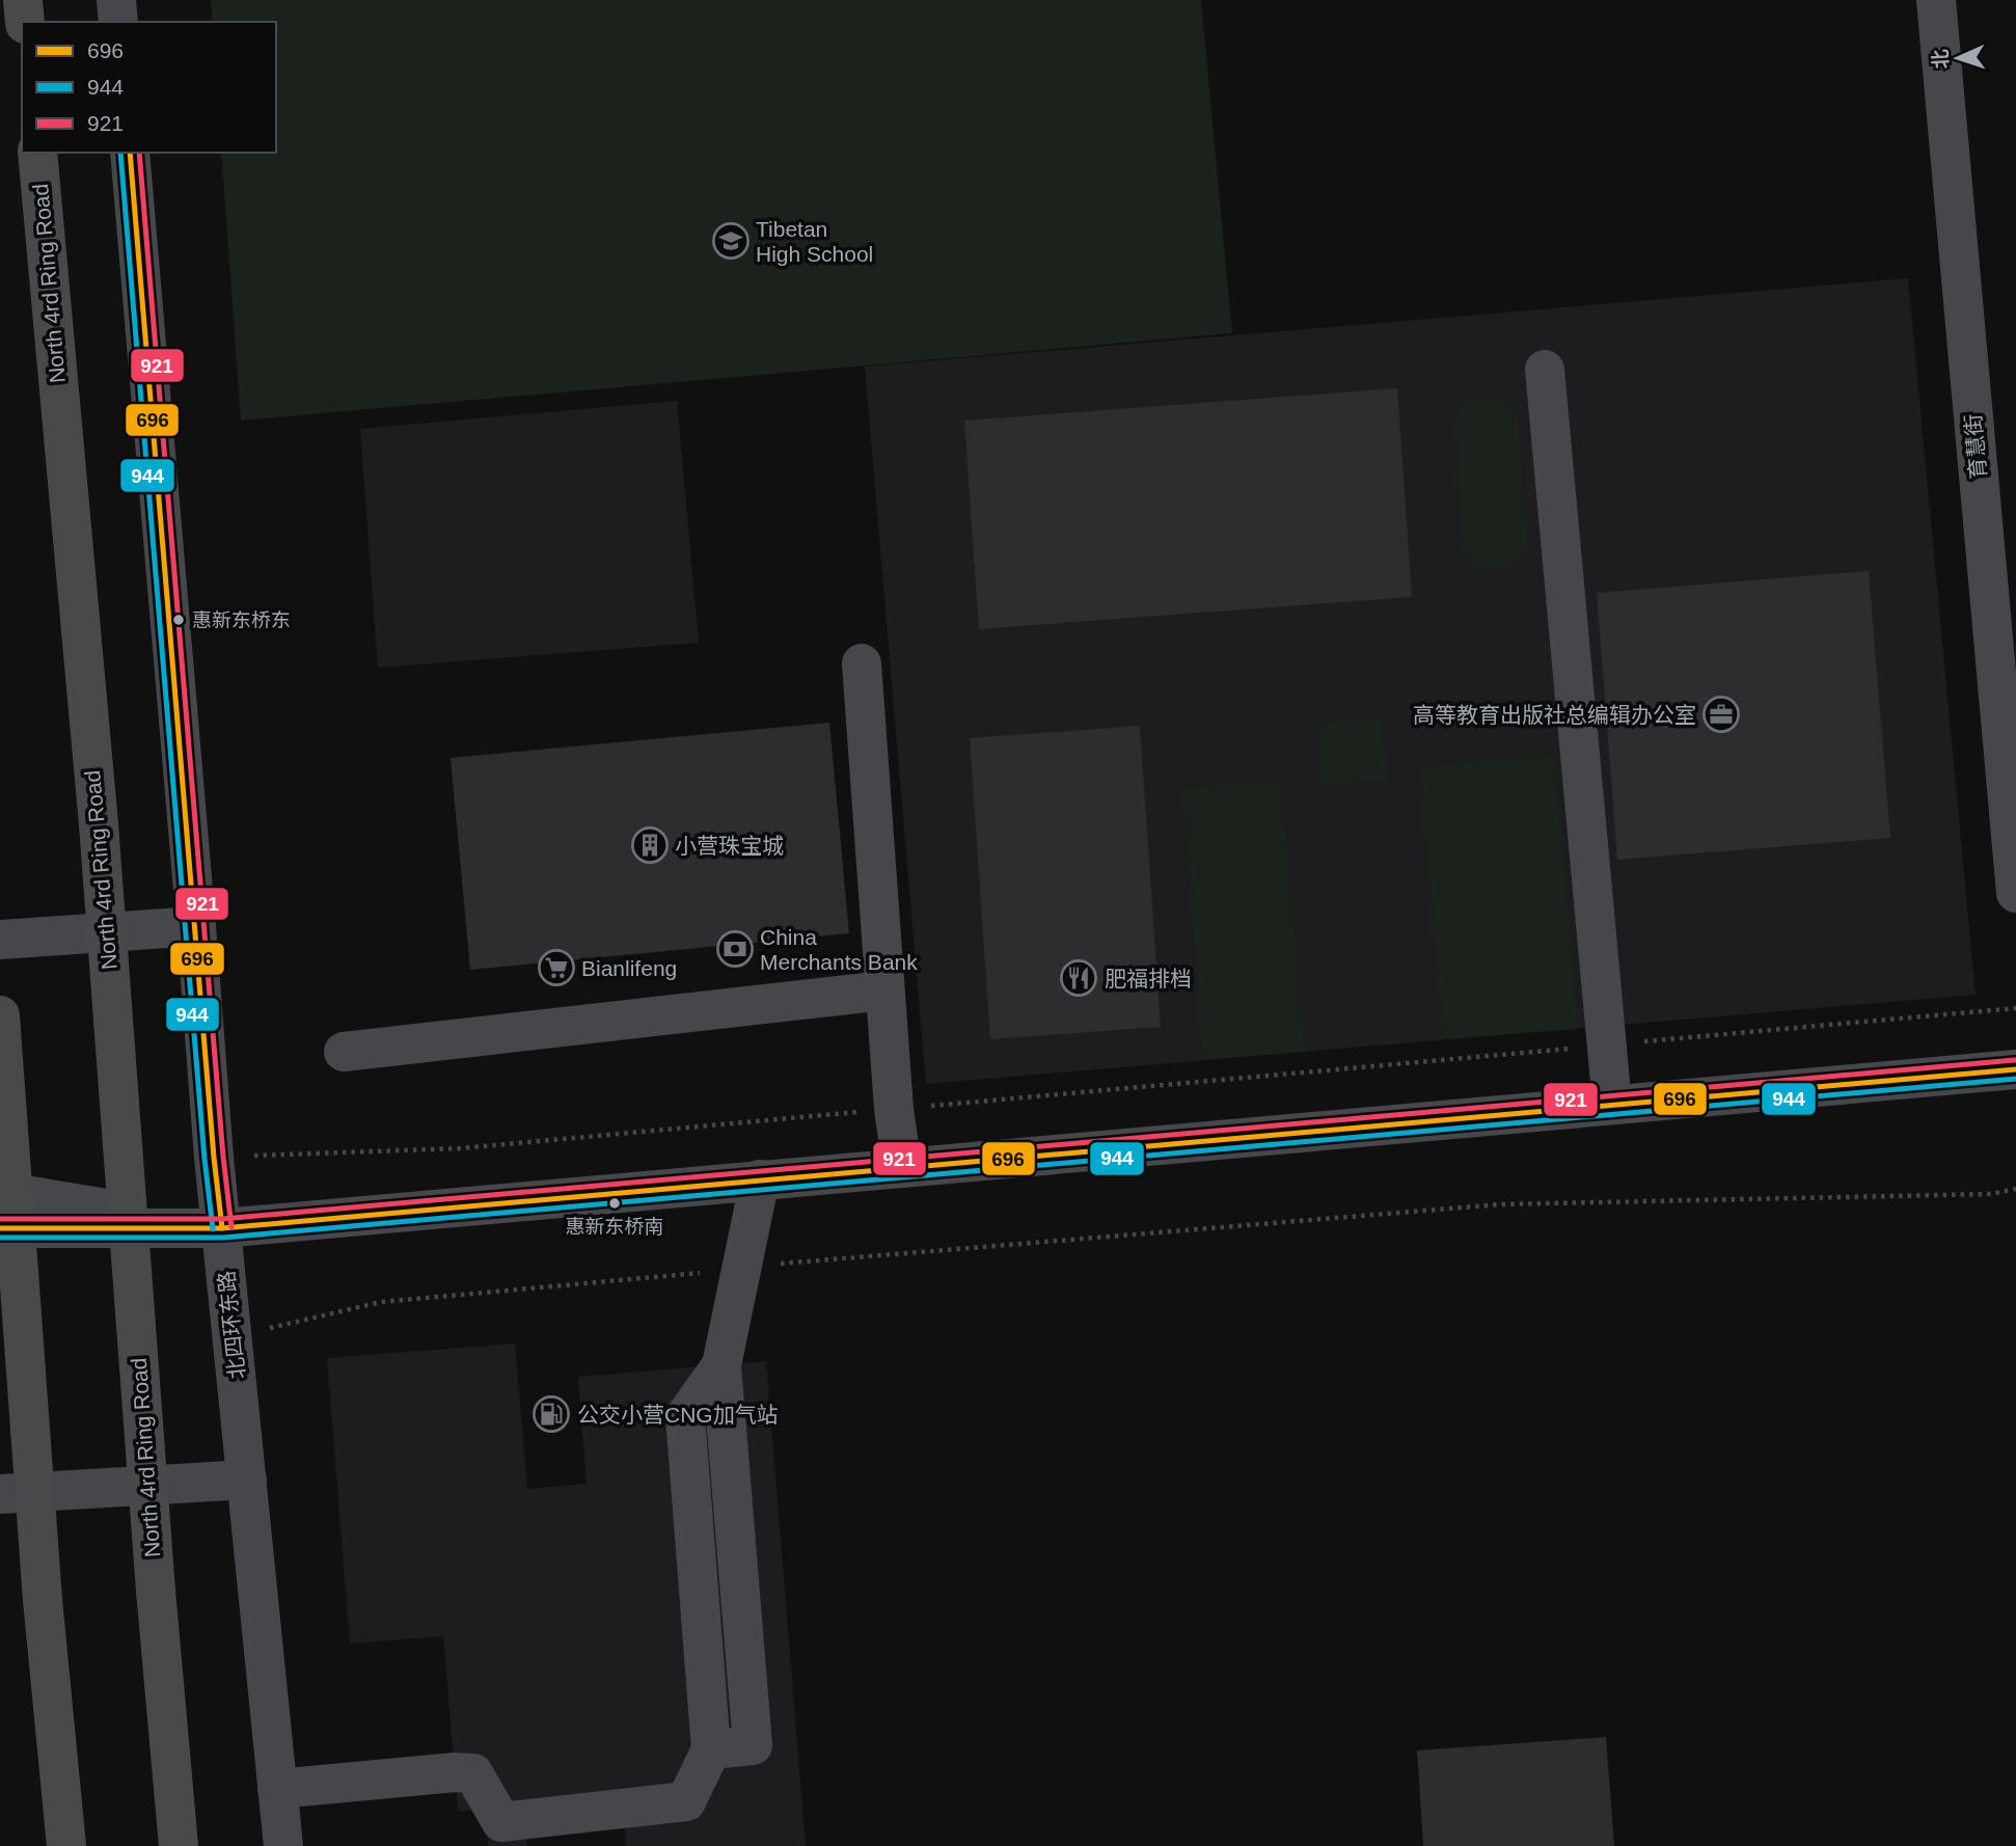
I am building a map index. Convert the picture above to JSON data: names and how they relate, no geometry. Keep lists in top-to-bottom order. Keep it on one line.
{"streets":{"highway":["North 4rd Ring Road"],"street":["育慧街","北四环东路"]},"places":{"school or university":["Tibetan High School"],"other":["惠新东桥东","惠新东桥南"],"office":["高等教育出版社总编辑办公室"],"building":["小营珠宝城"],"bank":["China Merchants Bank"],"supermarket":["Bianlifeng"],"restaurant":["肥福排档"],"fuel station":["公交小营CNG加气站"]},"lines":["transit line 696","transit line 944","transit line 921"],"legend":["696","944","921"],"north":"left"}
